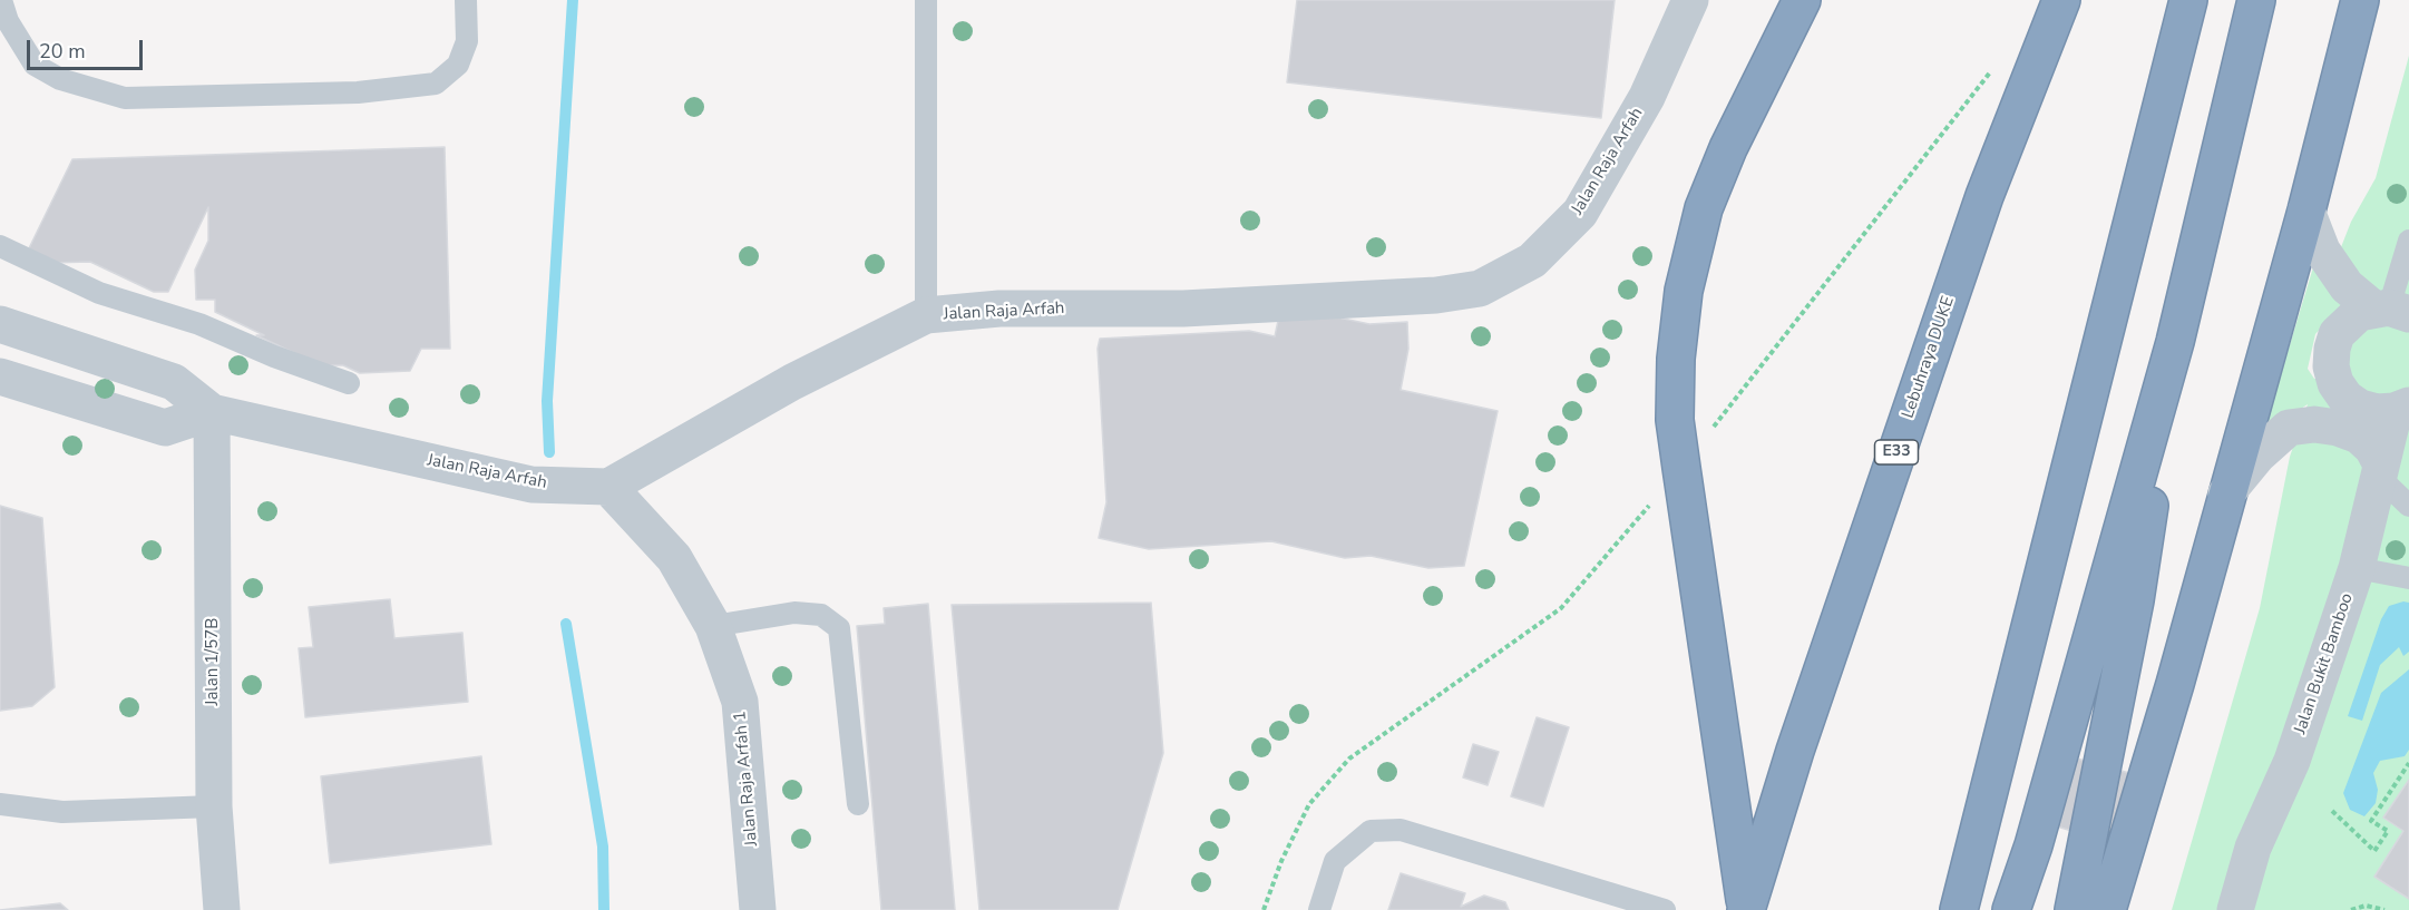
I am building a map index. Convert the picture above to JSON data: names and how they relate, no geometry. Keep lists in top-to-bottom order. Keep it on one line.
{"streets":{"highway":["Lebuhraya DUKE","E33"],"street":["Jalan Raja Arfah","Jalan 1/57B","Jalan Bukit Bamboo","Jalan Raja Arfah 1"]},"crossings":[["Jalan Raja Arfah","Jalan 1/57B"],["Jalan Raja Arfah","Jalan Raja Arfah 1"]],"scale_bar":"20 m"}
